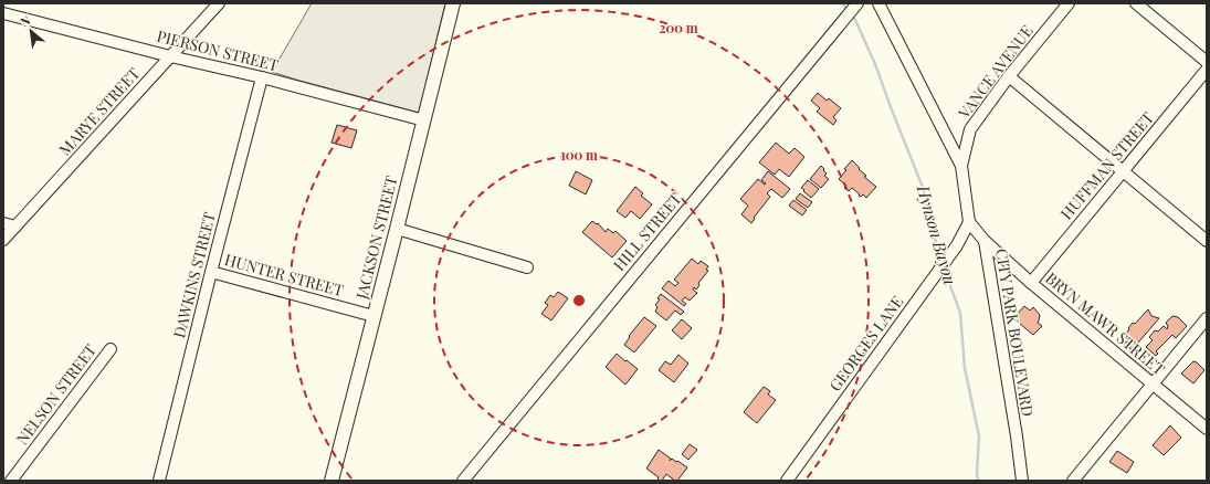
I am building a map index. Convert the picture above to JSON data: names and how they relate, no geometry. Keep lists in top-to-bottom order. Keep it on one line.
{"streets":{"main road":["JACKSON STREET"],"street":["PIERSON STREET","VANCE AVENUE","MARYE STREET","HUFFMAN STREET","HILL STREET","DAWKINS STREET","HUNTER STREET","BRYN MAWR STREET","CITY PARK BOULEVARD","GEORGES LANE","NELSON STREET"]},"crossings":[["PIERSON STREET","MARYE STREET"],["PIERSON STREET","JACKSON STREET"],["PIERSON STREET","DAWKINS STREET"],["HUFFMAN STREET","BRYN MAWR STREET"],["JACKSON STREET","HUNTER STREET"],["DAWKINS STREET","HUNTER STREET"],["BRYN MAWR STREET","CITY PARK BOULEVARD"],["CITY PARK BOULEVARD","GEORGES LANE"]],"water":["Hynson Bayou"],"north":"top left","rings":["200 m","100 m"]}
